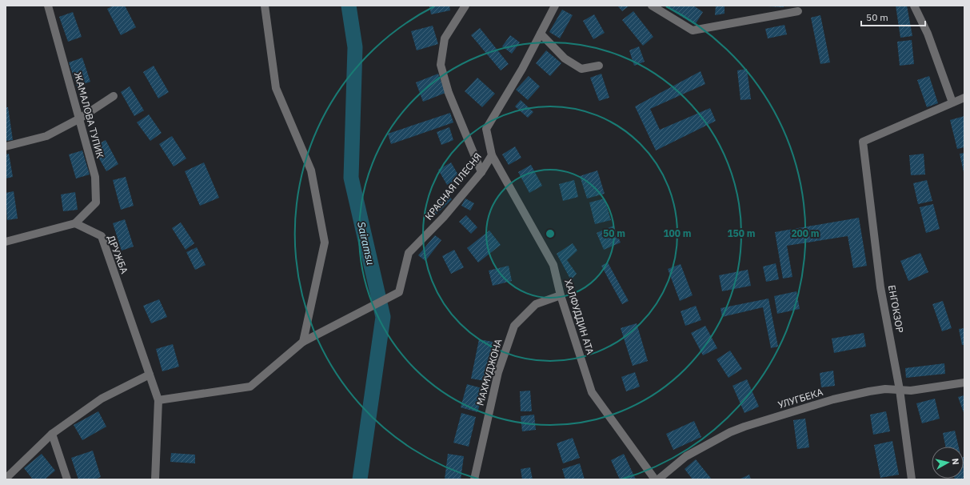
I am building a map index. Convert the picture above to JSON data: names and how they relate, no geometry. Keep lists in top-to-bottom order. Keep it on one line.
{"streets":{"street":["ЖАМАЛОВА ТУПИК","КРАСНАЯ ПЛЕСНЯ","ДРУЖБА","ЕНГОКЗОР","ХАЛФУДДИН АТА","МАХМУДЖОНА","УЛУГБЕКА"]},"crossings":[["ЖАМАЛОВА ТУПИК","ДРУЖБА"],["КРАСНАЯ ПЛЕСНЯ","ХАЛФУДДИН АТА"],["ЕНГОКЗОР","УЛУГБЕКА"],["ХАЛФУДДИН АТА","МАХМУДЖОНА"]],"water":["Sairamsu"],"scale_bar":"50 m","north":"right","rings":["50 m","100 m","150 m","200 m"]}
